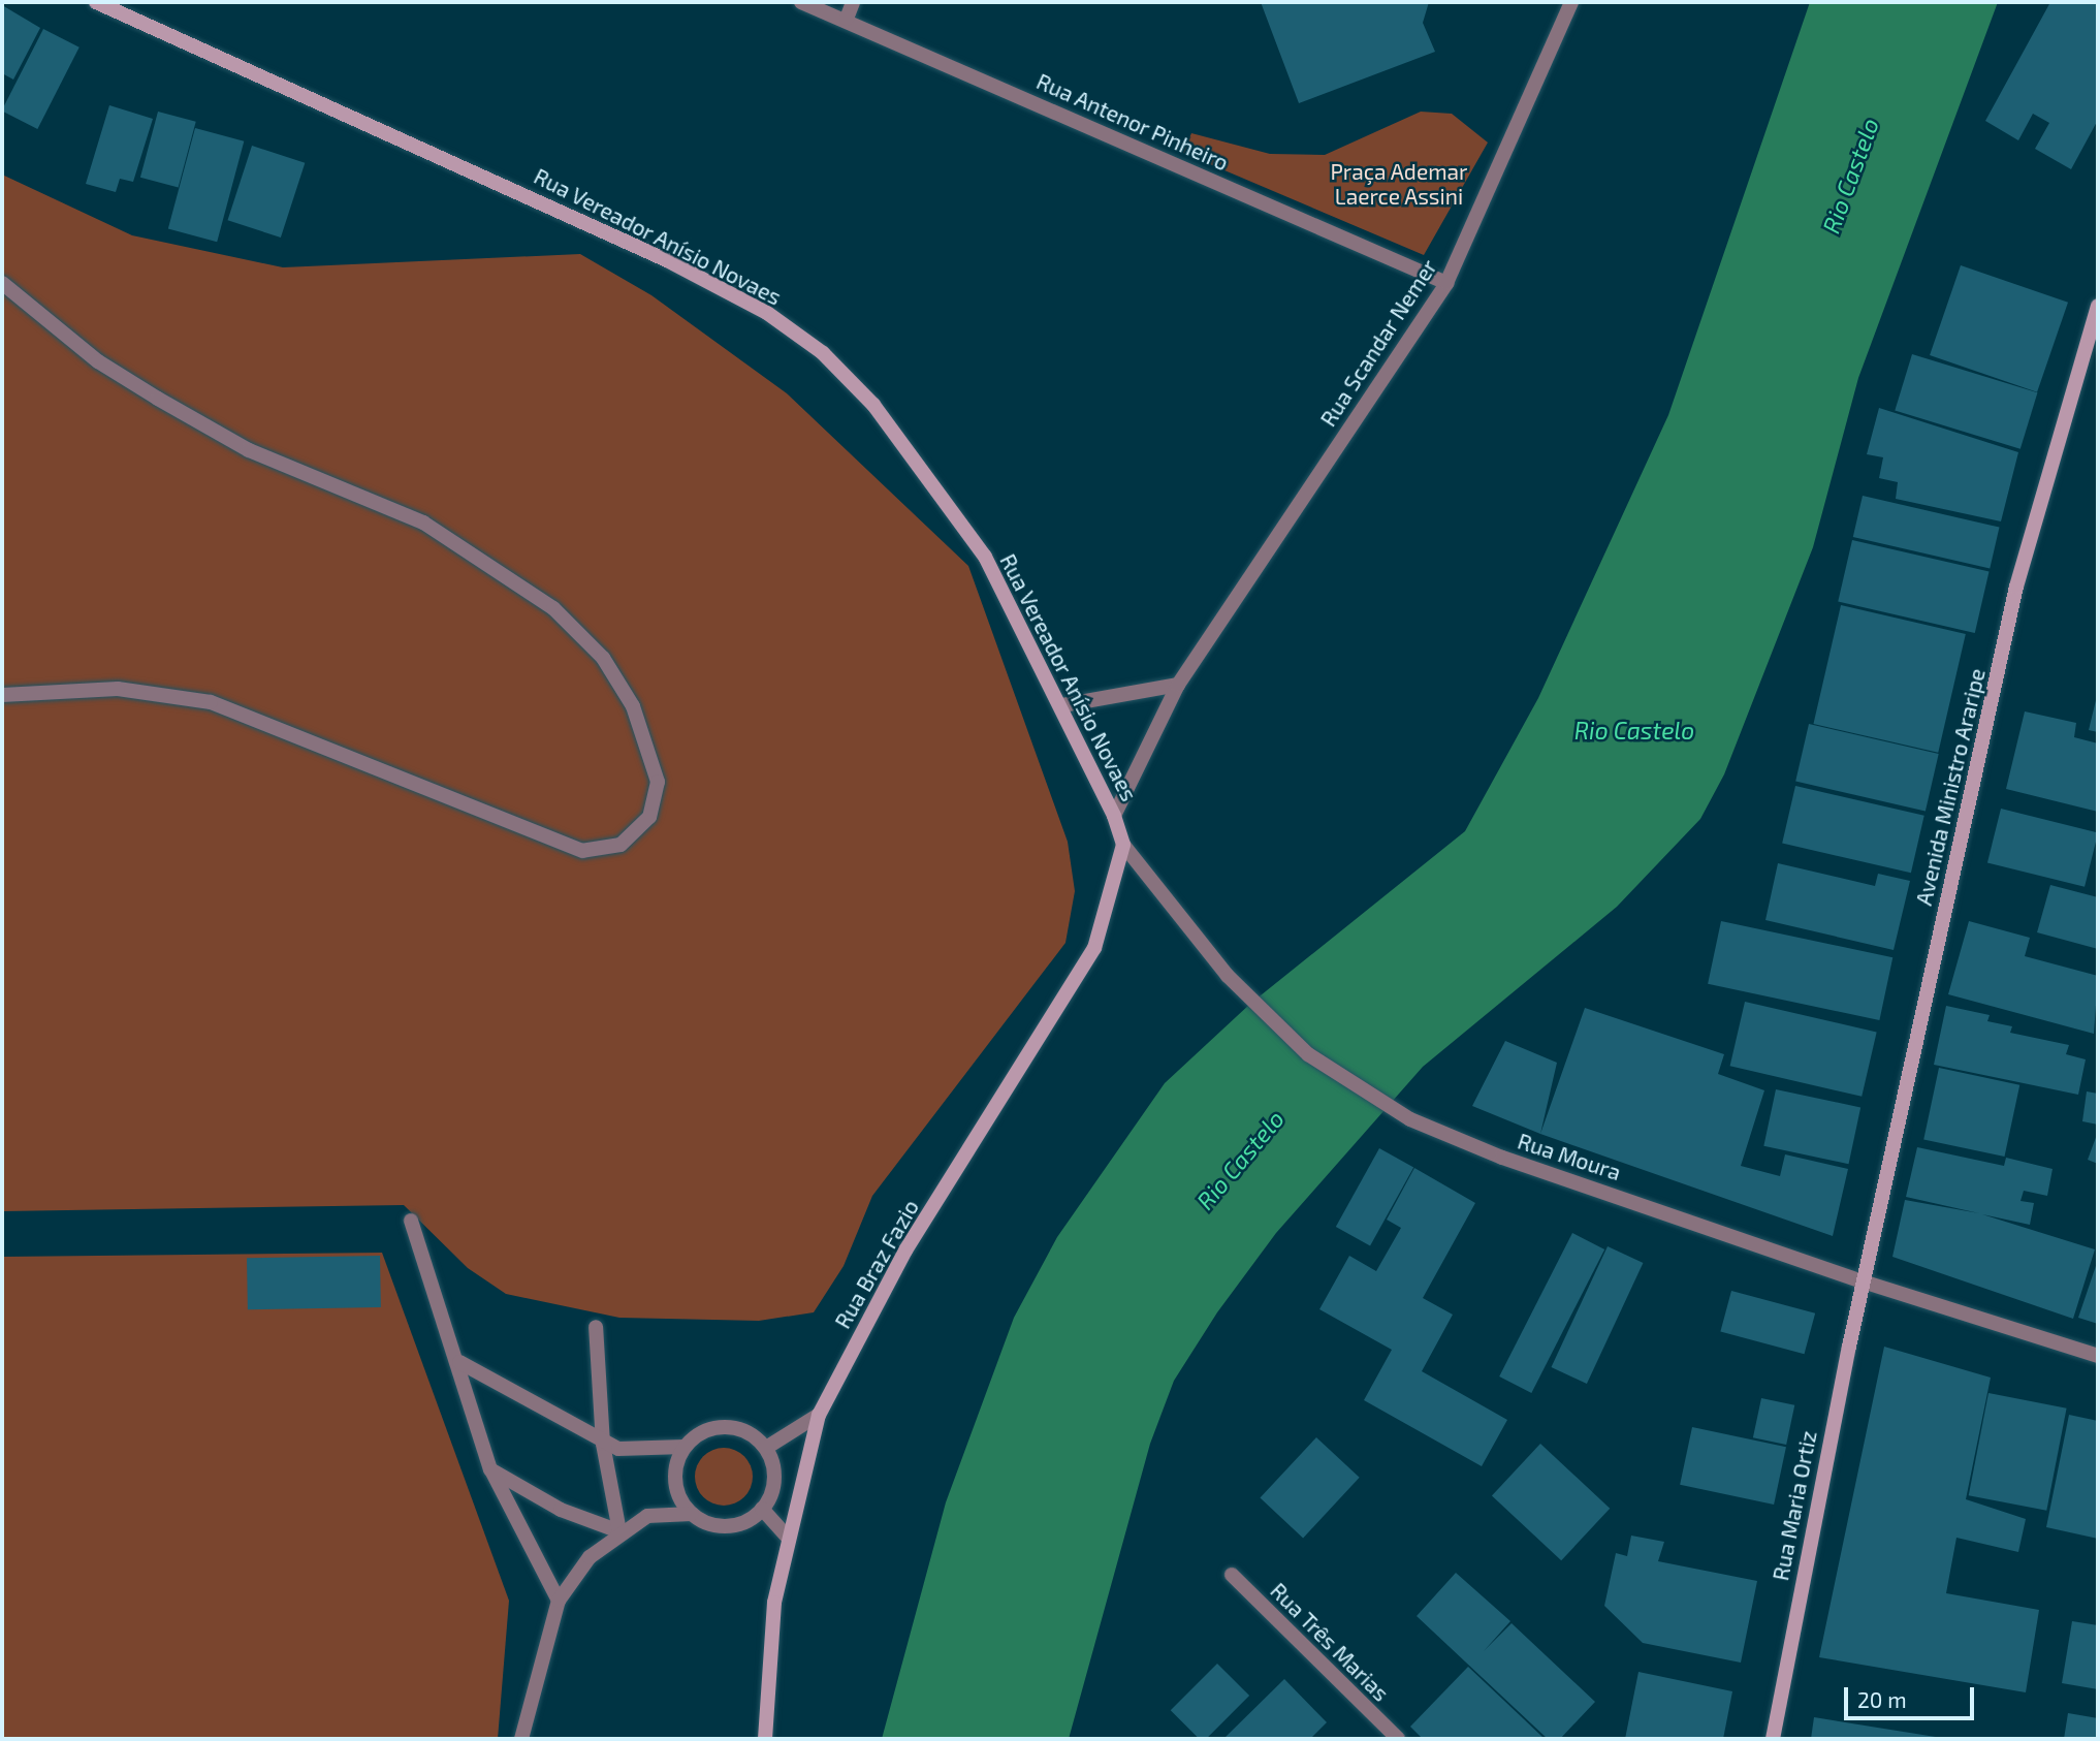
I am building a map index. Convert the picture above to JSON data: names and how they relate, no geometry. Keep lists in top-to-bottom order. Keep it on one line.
{"streets":{"main road":["Rua Vereador Anísio Novaes","Avenida Ministro Araripe","Rua Braz Fazio","Rua Maria Ortiz"],"street":["Rua Antenor Pinheiro","Rua Scandar Nemer","Rua Moura","Rua Três Marias"]},"crossings":[["Rua Antenor Pinheiro","Rua Scandar Nemer"],["Rua Vereador Anísio Novaes","Rua Scandar Nemer"],["Rua Vereador Anísio Novaes","Rua Moura"],["Rua Vereador Anísio Novaes","Rua Braz Fazio"],["Avenida Ministro Araripe","Rua Moura"],["Avenida Ministro Araripe","Rua Maria Ortiz"],["Rua Moura","Rua Braz Fazio"],["Rua Moura","Rua Maria Ortiz"]],"water":["Rio Castelo"],"parks":["Praça Ademar Laerce Assini"],"scale_bar":"20 m"}
